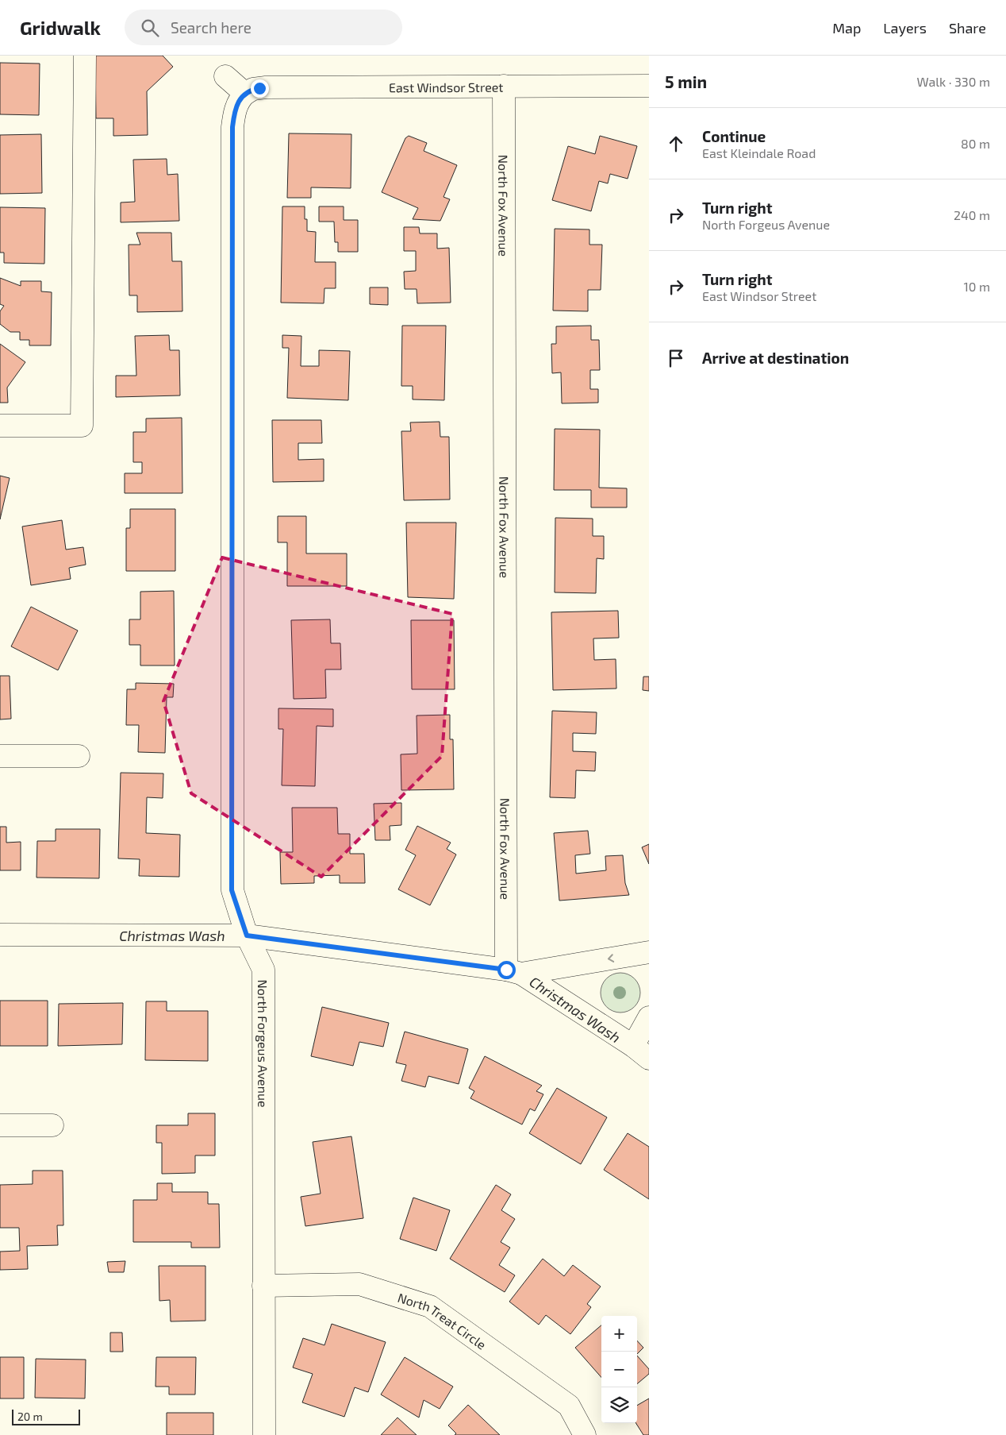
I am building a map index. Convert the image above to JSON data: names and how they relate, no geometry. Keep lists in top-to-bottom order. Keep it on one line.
{"streets":{"street":["East Windsor Street","North Fox Avenue","North Forgeus Avenue","North Treat Circle"]},"crossings":[["East Windsor Street","North Fox Avenue"],["East Windsor Street","North Forgeus Avenue"],["North Forgeus Avenue","North Treat Circle"]],"water":["Christmas Wash"],"scale_bar":"20 m","page":{"header":"Gridwalk","search":"Search here","nav":["Map","Layers","Share"],"heading":["5 min","Walk · 330 m"],"list":[["Continue","East Kleindale Road","80 m"],["Turn right","North Forgeus Avenue","240 m"],["Turn right","East Windsor Street","10 m"],"Arrive at destination"],"map_buttons":["+","−"],"scale":"20 m"}}
